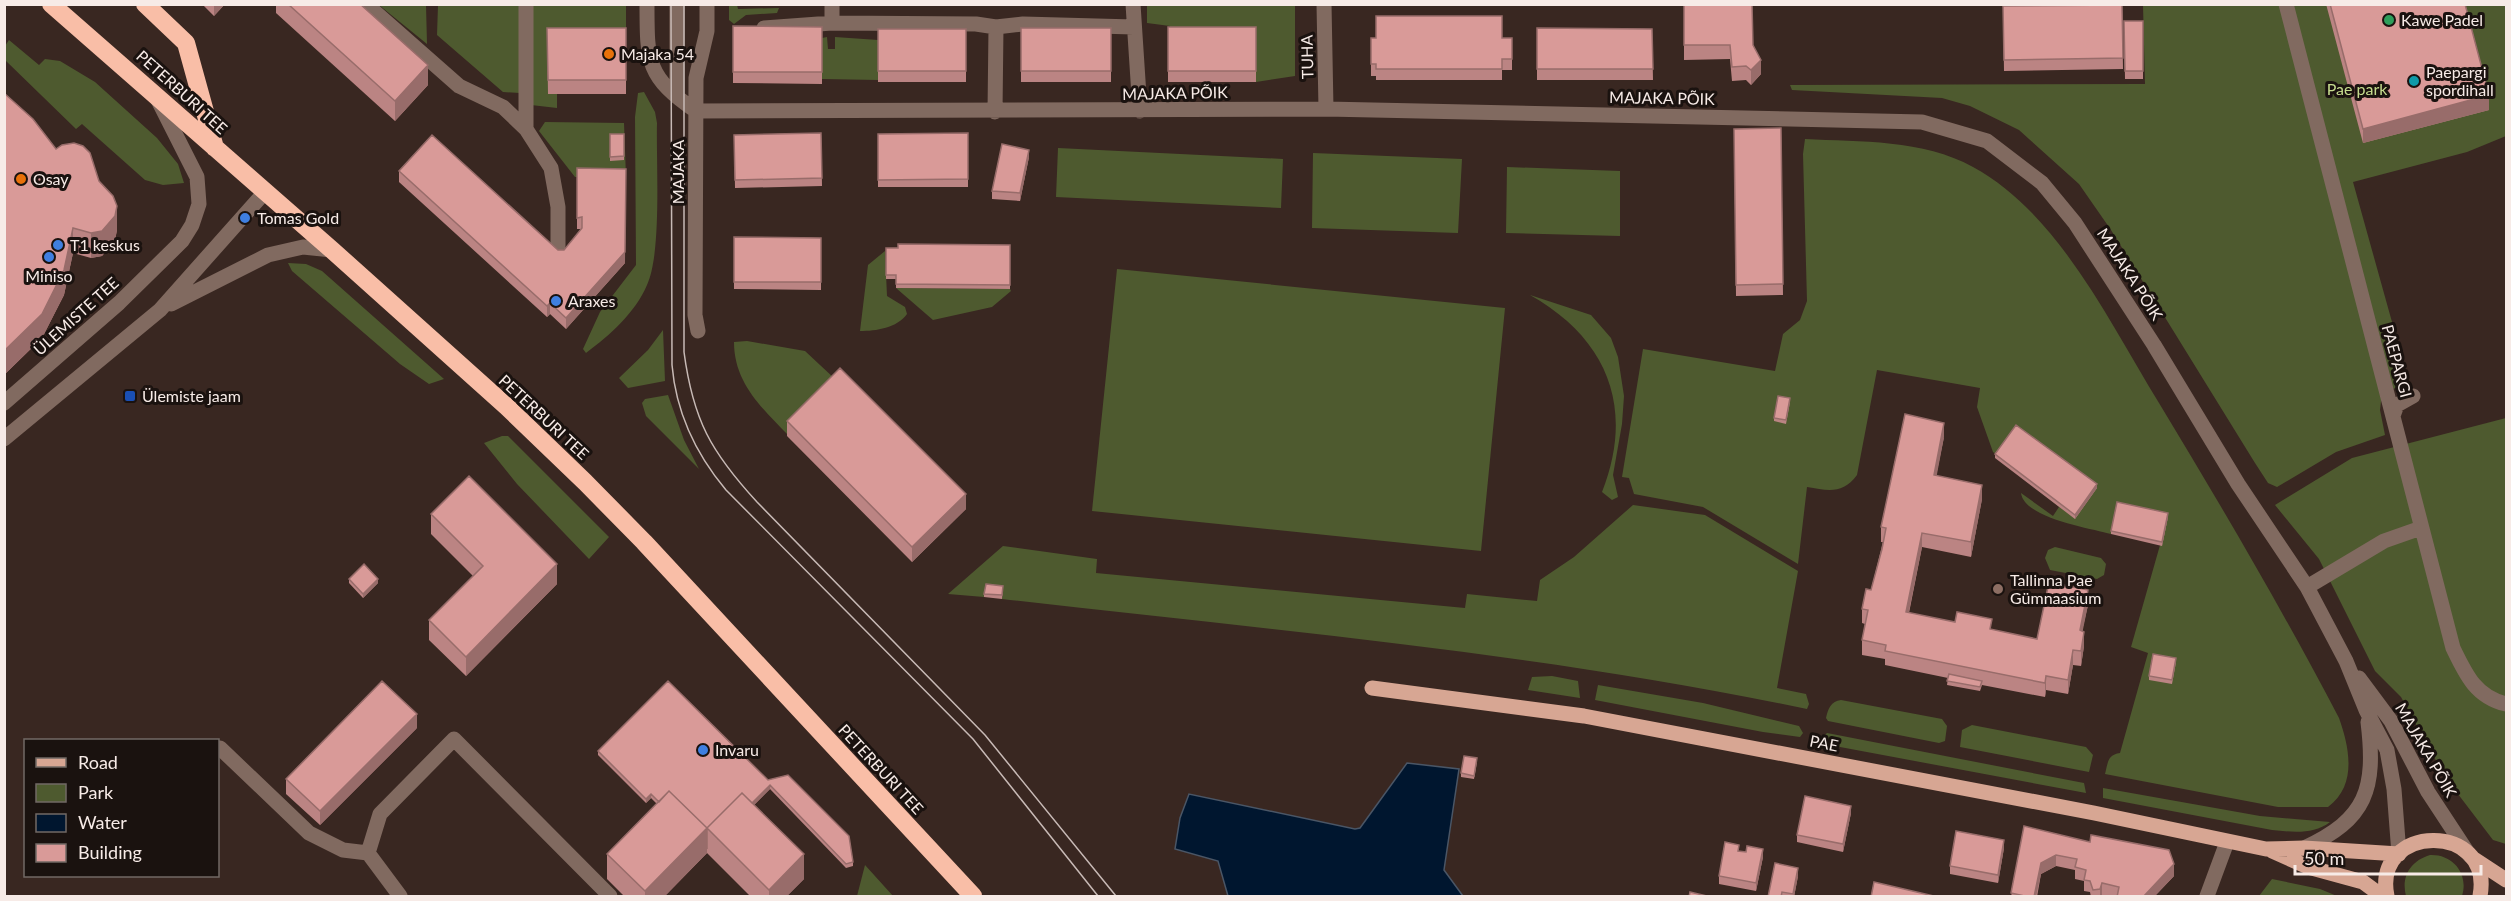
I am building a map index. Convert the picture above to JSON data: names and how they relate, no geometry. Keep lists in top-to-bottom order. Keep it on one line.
{"streets":{"highway":["PETERBURI TEE"],"main road":["PAE"],"street":["TUHA","MAJAKA PÕIK","MAJAKA","ÜLEMISTE TEE","PAEPARGI"]},"crossings":[["TUHA","MAJAKA PÕIK"],["PETERBURI TEE","ÜLEMISTE TEE"],["MAJAKA PÕIK","MAJAKA"],["MAJAKA PÕIK","PAE"]],"parks":["Pae park"],"places":{"other":["Kawe Padel","Majaka 54","Paepargi spordihall","Osay","Tomas Gold","T1 keskus","Miniso","Araxes","Tallinna Pae Gümnaasium","Invaru"],"transit":["Ülemiste jaam"]},"legend":["Road","Park","Water","Building"],"scale_bar":"50 m"}
